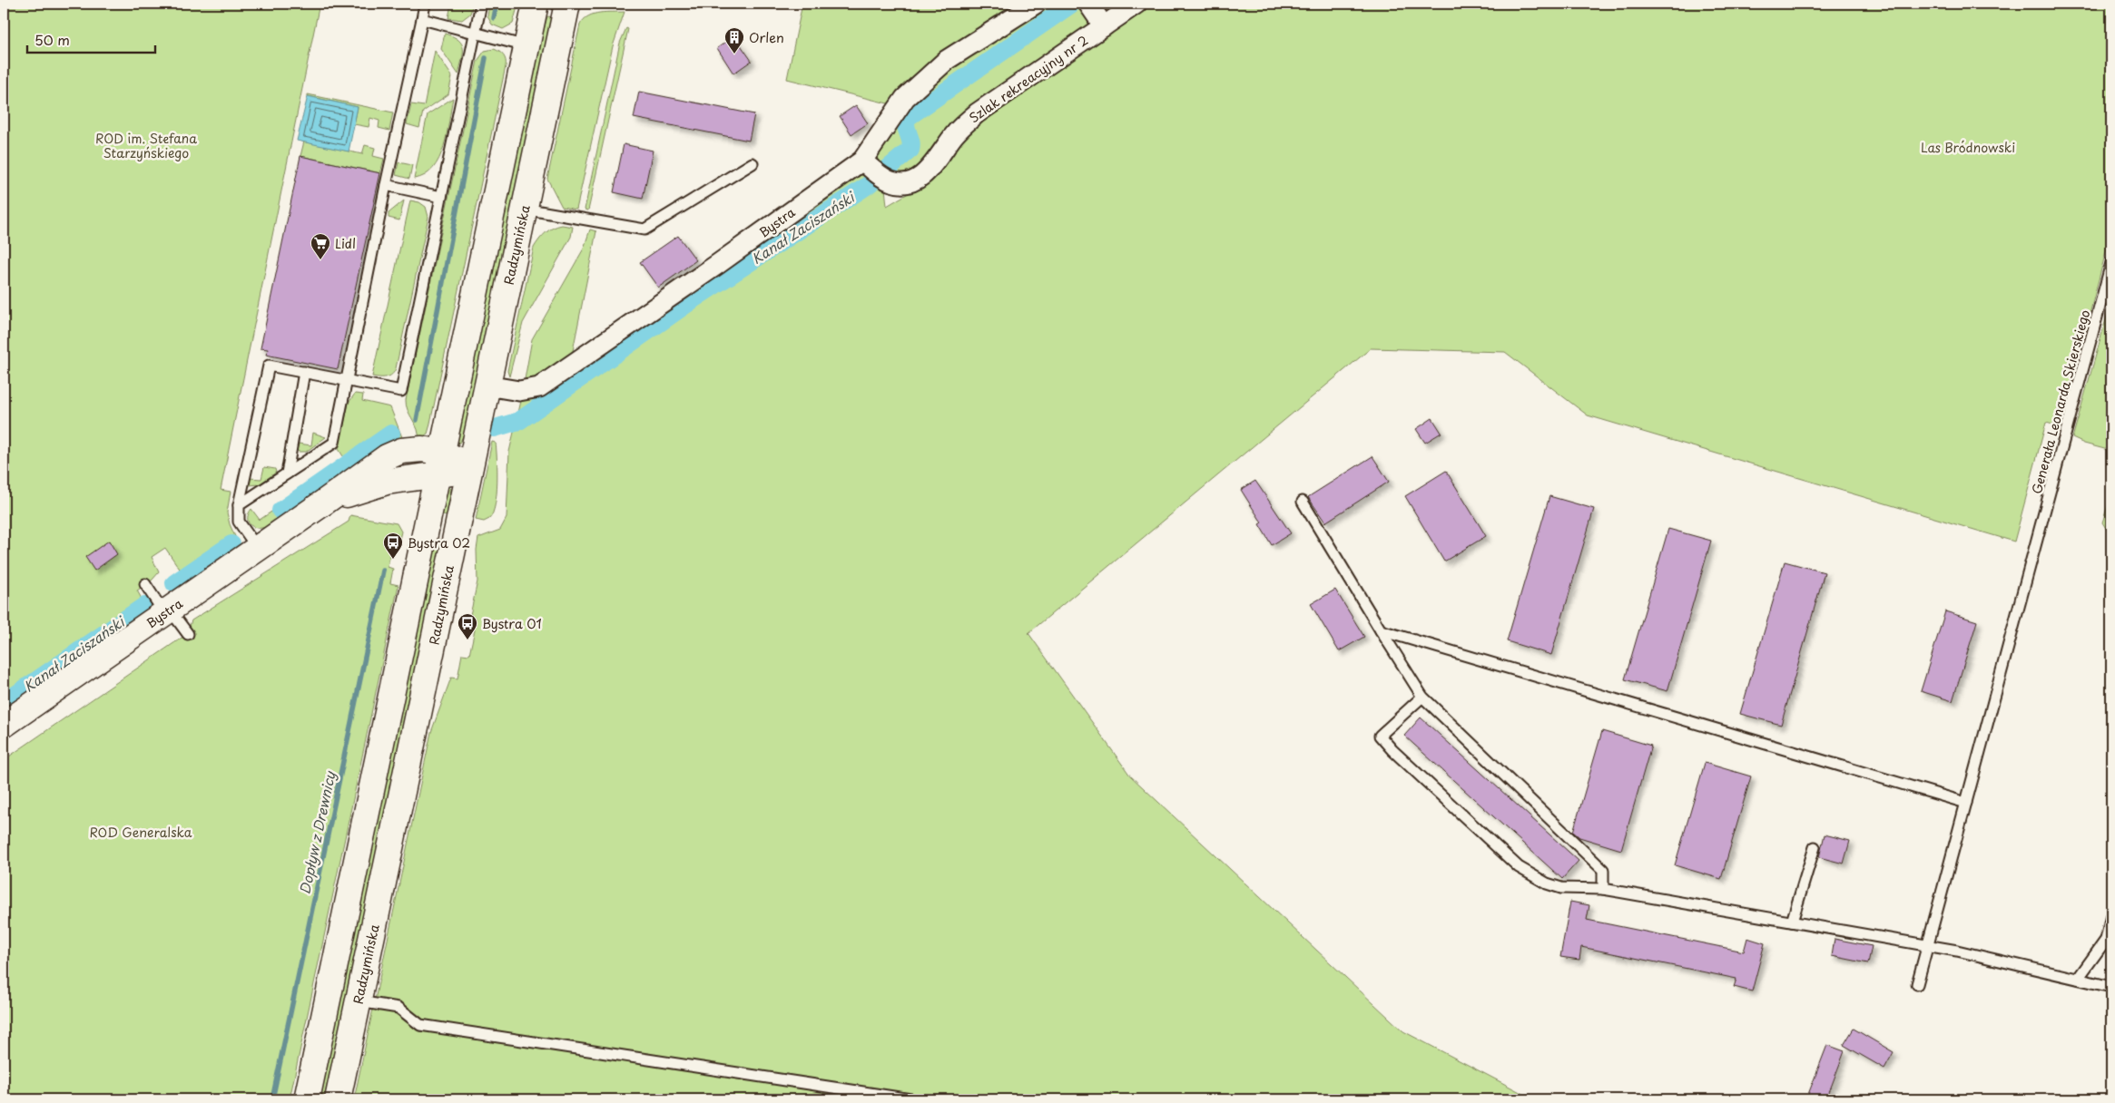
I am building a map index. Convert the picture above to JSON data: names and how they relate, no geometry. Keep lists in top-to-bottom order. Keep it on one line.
{"streets":{"main road":["Bystra","Radzymińska"],"street":["Szlak rekreacyjny nr 2"],"lane":["Generała Leonarda Skierskiego"]},"crossings":[["Szlak rekreacyjny nr 2","Bystra"],["Bystra","Radzymińska"]],"water":["Kanał Zaciszański","Dopływ z Drewnicy"],"parks":["ROD im. Stefana Starzyńskiego","Las Bródnowski","ROD Generalska"],"places":{"building":["Orlen"],"supermarket":["Lidl"],"bus stop":["Bystra 02","Bystra 01"]},"scale_bar":"50 m"}
